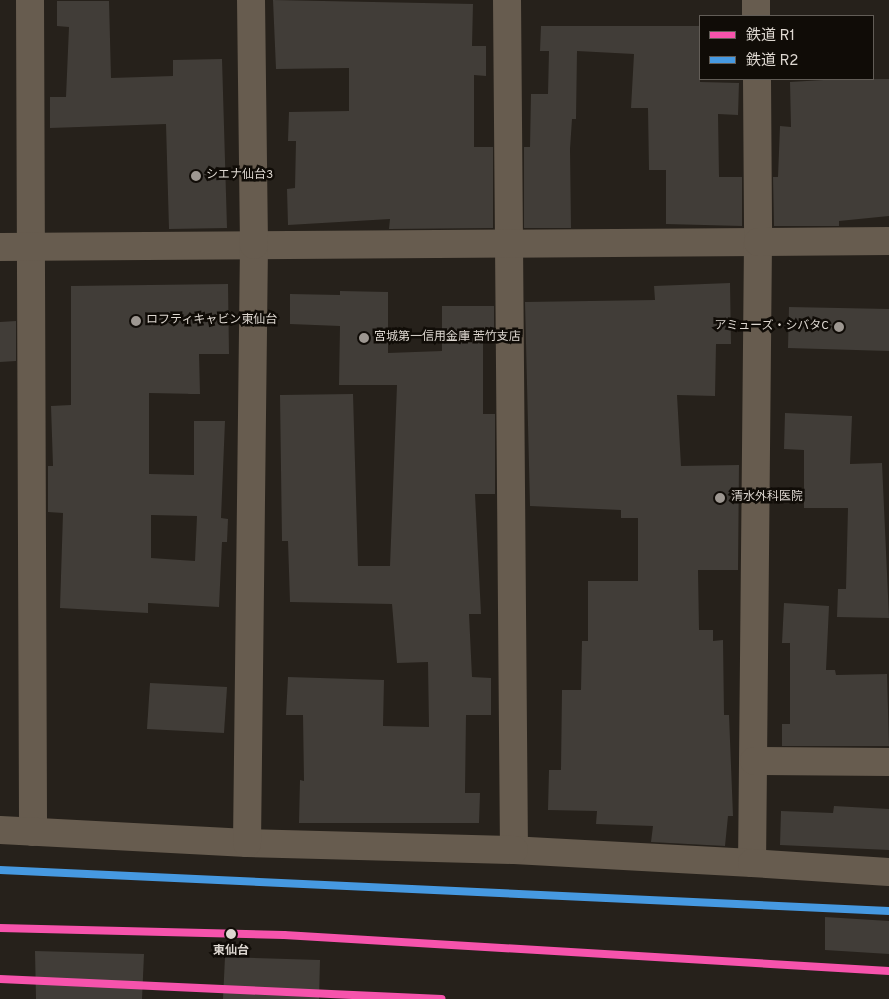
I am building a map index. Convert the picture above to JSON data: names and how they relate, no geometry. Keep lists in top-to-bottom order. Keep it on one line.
{"places":["シエナ仙台3","ロフティキャビン東仙台","アミューズ・シバタC","宮城第一信用金庫 苦竹支店","清水外科医院","東仙台"],"lines":["rail line R2","rail line R1"],"legend":["鉄道 R1","鉄道 R2"]}
